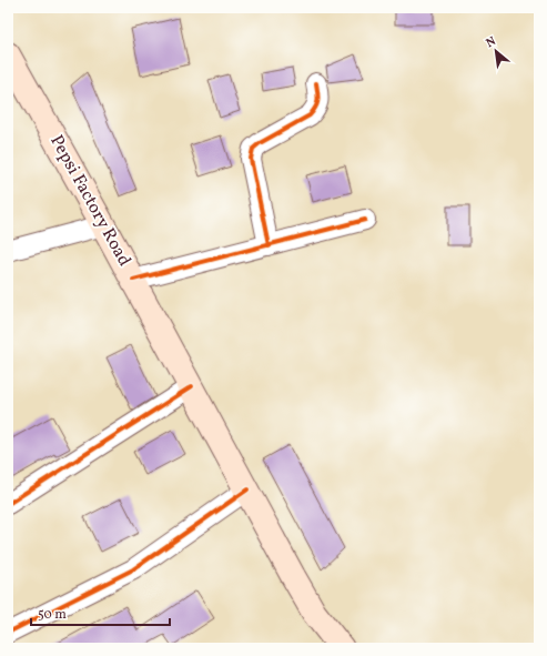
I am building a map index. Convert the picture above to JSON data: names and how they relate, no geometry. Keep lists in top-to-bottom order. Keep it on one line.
{"streets":{"main road":["Pepsi Factory Road"]},"scale_bar":"50 m","north":"top left"}
